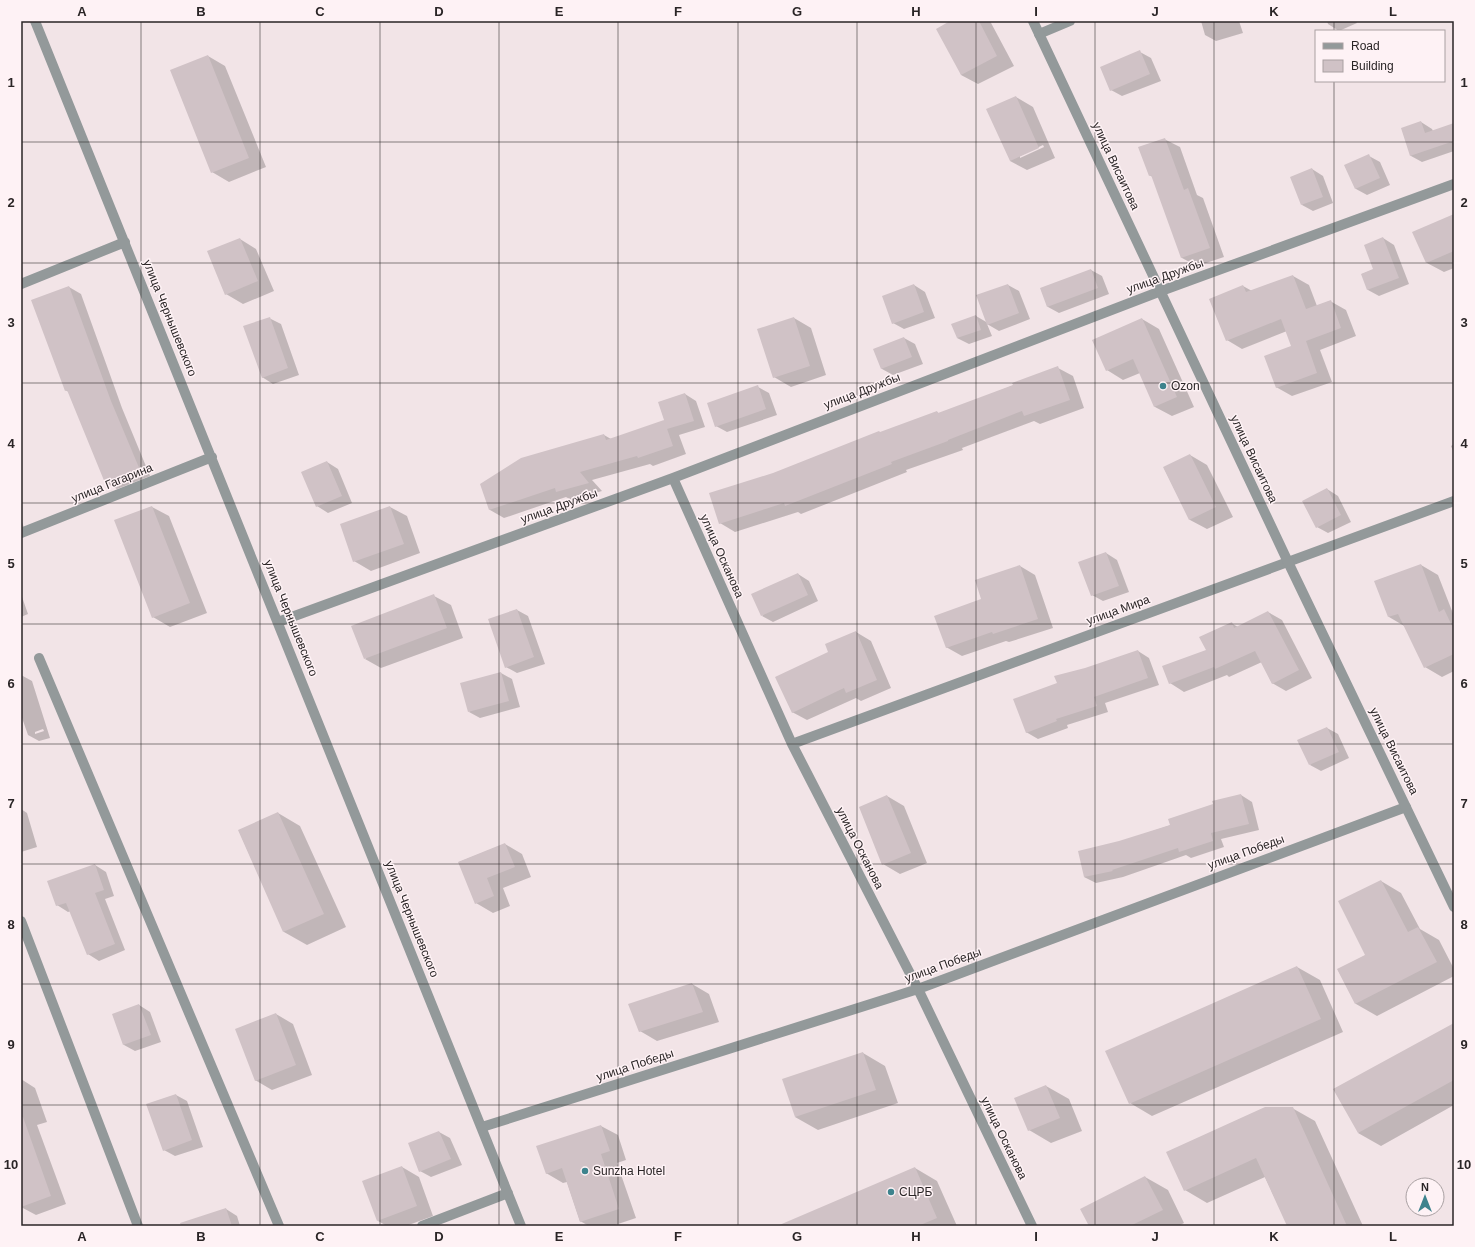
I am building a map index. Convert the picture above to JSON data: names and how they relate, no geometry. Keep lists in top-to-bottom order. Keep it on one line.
{"streets":{"street":["улица Висаитова","улица Дружбы","улица Чернышевского","улица Гагарина","улица Осканова","улица Мира","улица Победы"]},"crossings":[["улица Висаитова","улица Дружбы"],["улица Висаитова","улица Мира"],["улица Висаитова","улица Победы"],["улица Дружбы","улица Чернышевского"],["улица Дружбы","улица Осканова"],["улица Чернышевского","улица Гагарина"],["улица Чернышевского","улица Победы"],["улица Осканова","улица Мира"],["улица Осканова","улица Победы"]],"places":["Ozon","Sunzha Hotel","СЦРБ"],"legend":["Road","Building"],"north":"top","grid":{"columns":["A","B","C","D","E","F","G","H","I","J","K","L"],"rows":["1","2","3","4","5","6","7","8","9","10"]}}
